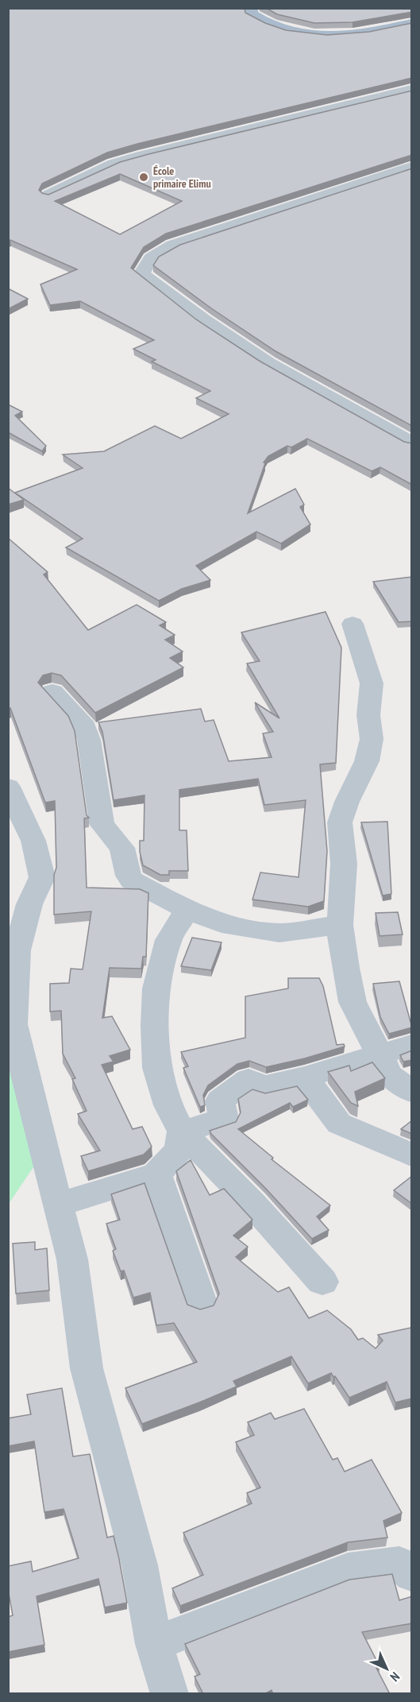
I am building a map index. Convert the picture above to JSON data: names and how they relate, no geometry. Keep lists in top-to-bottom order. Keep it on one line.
{"places":["École primaire Elimu"],"north":"bottom right"}
